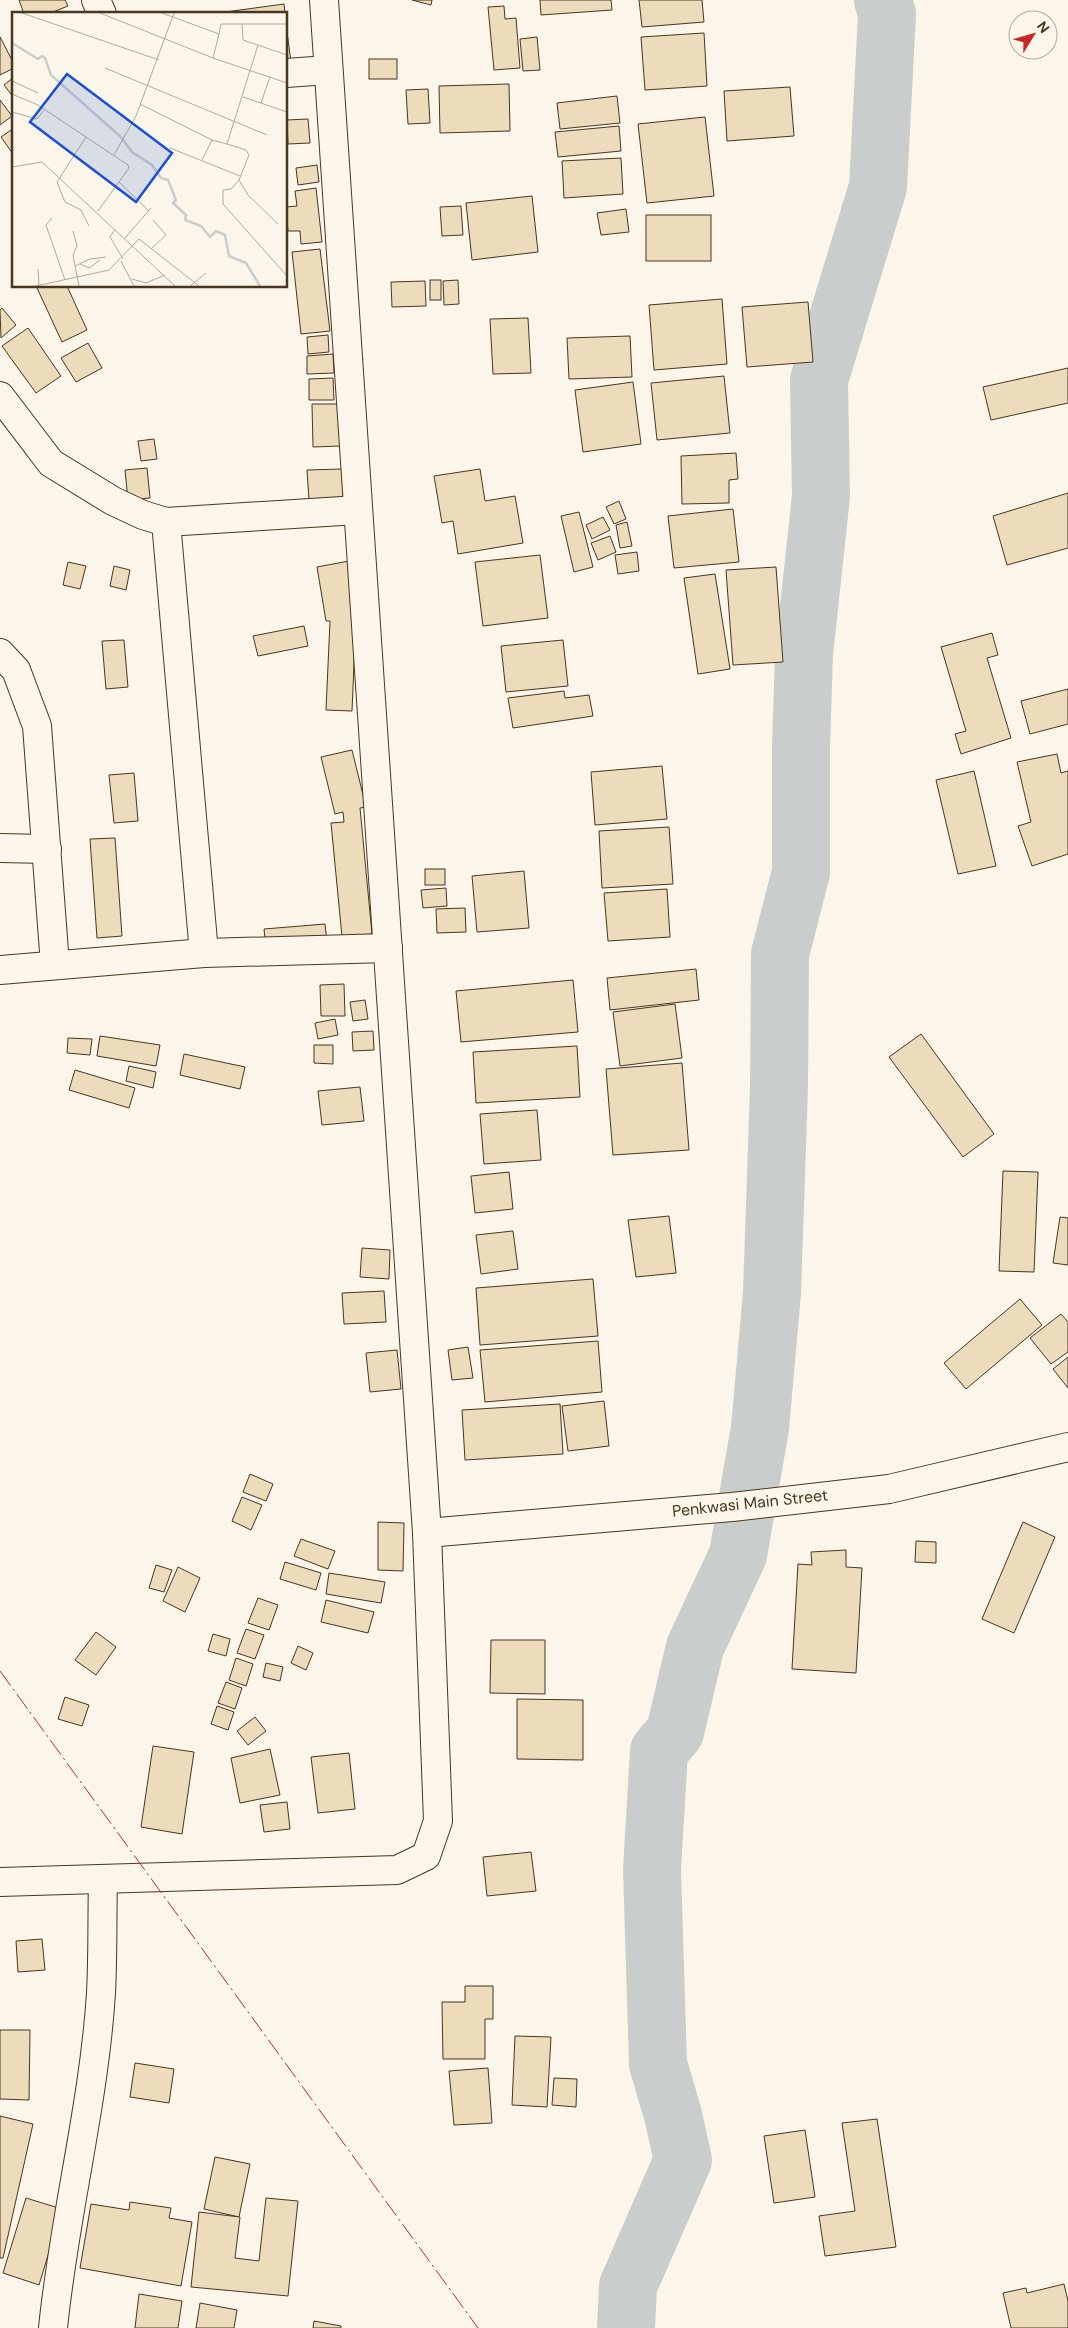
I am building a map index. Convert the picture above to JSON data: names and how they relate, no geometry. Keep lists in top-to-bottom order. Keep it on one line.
{"streets":{"street":["Penkwasi Main Street"]},"north":"top right"}
